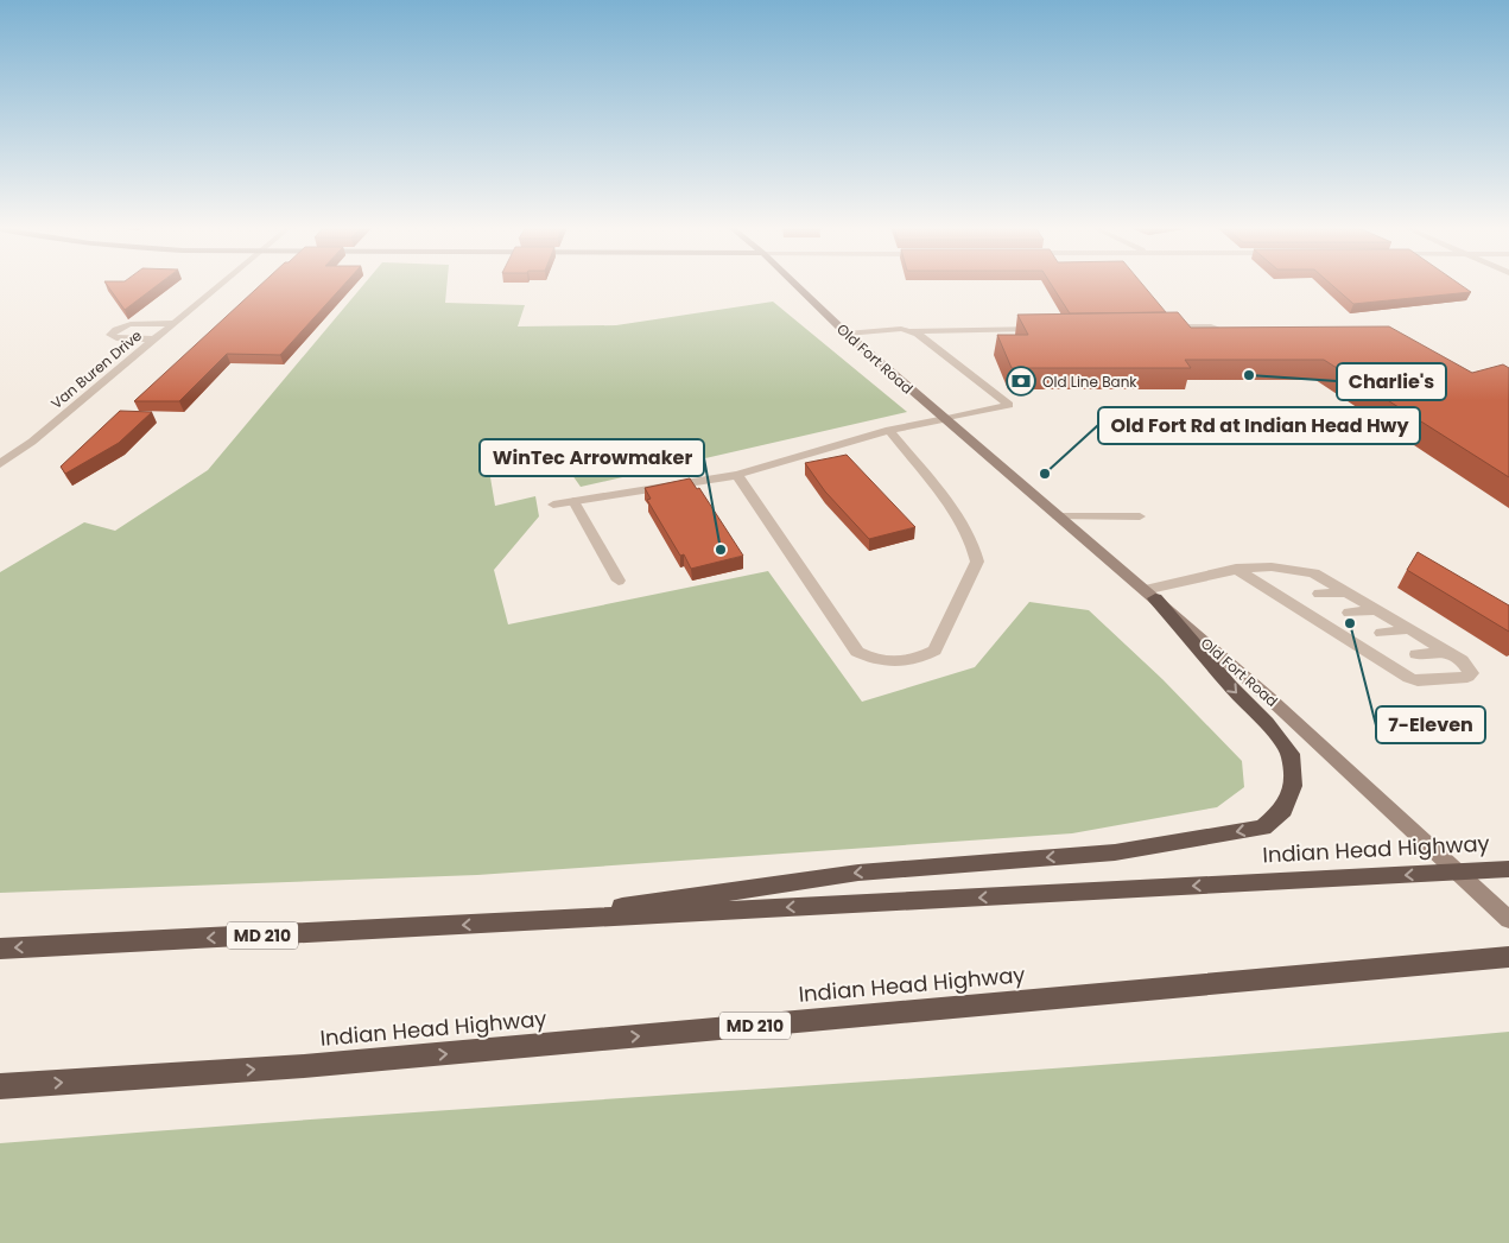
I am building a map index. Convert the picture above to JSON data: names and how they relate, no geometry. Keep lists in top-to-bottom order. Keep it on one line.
{"streets":{"highway":["Indian Head Highway","MD 210"],"main road":["Old Fort Road"],"street":["Van Buren Drive"]},"crossings":[["Old Fort Road","Indian Head Highway"]],"places":{"other":["Charlie's","Old Fort Rd at Indian Head Hwy","WinTec Arrowmaker","7-Eleven"],"bank":["Old Line Bank"]}}
